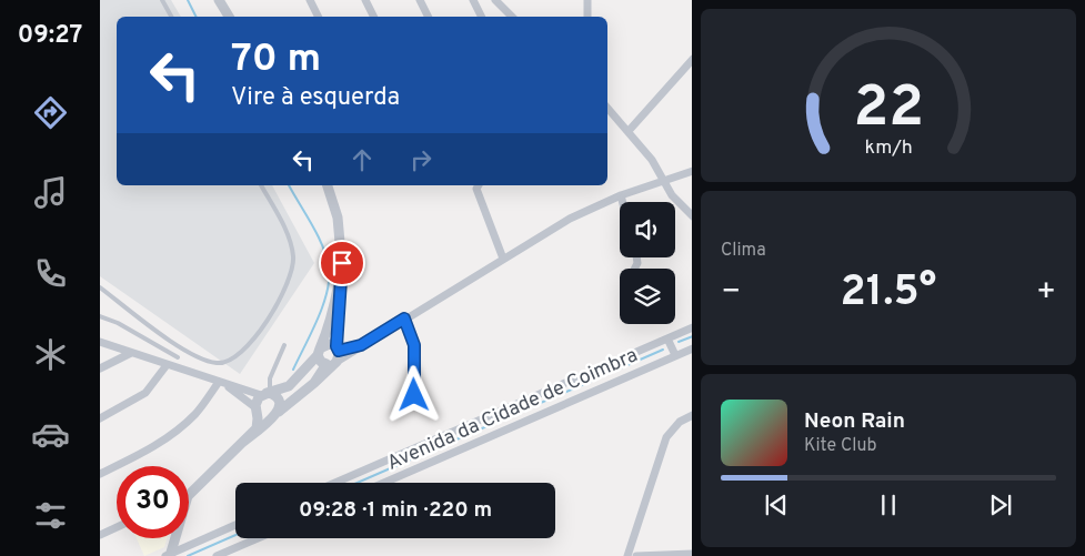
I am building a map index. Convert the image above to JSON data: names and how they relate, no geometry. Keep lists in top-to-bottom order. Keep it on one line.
{"streets":{"street":["Avenida da Cidade de Coimbra"]},"page":{"tabs":"09:27","turn":["70 m","Vire à esquerda"],"tile":"Clima","heat":["−","21.5°","+"],"song":["Neon Rain","Kite Club"],"limit":"30","trip":"09:28 · 1 min · 220 m","gauge":["22","km/h"]}}
